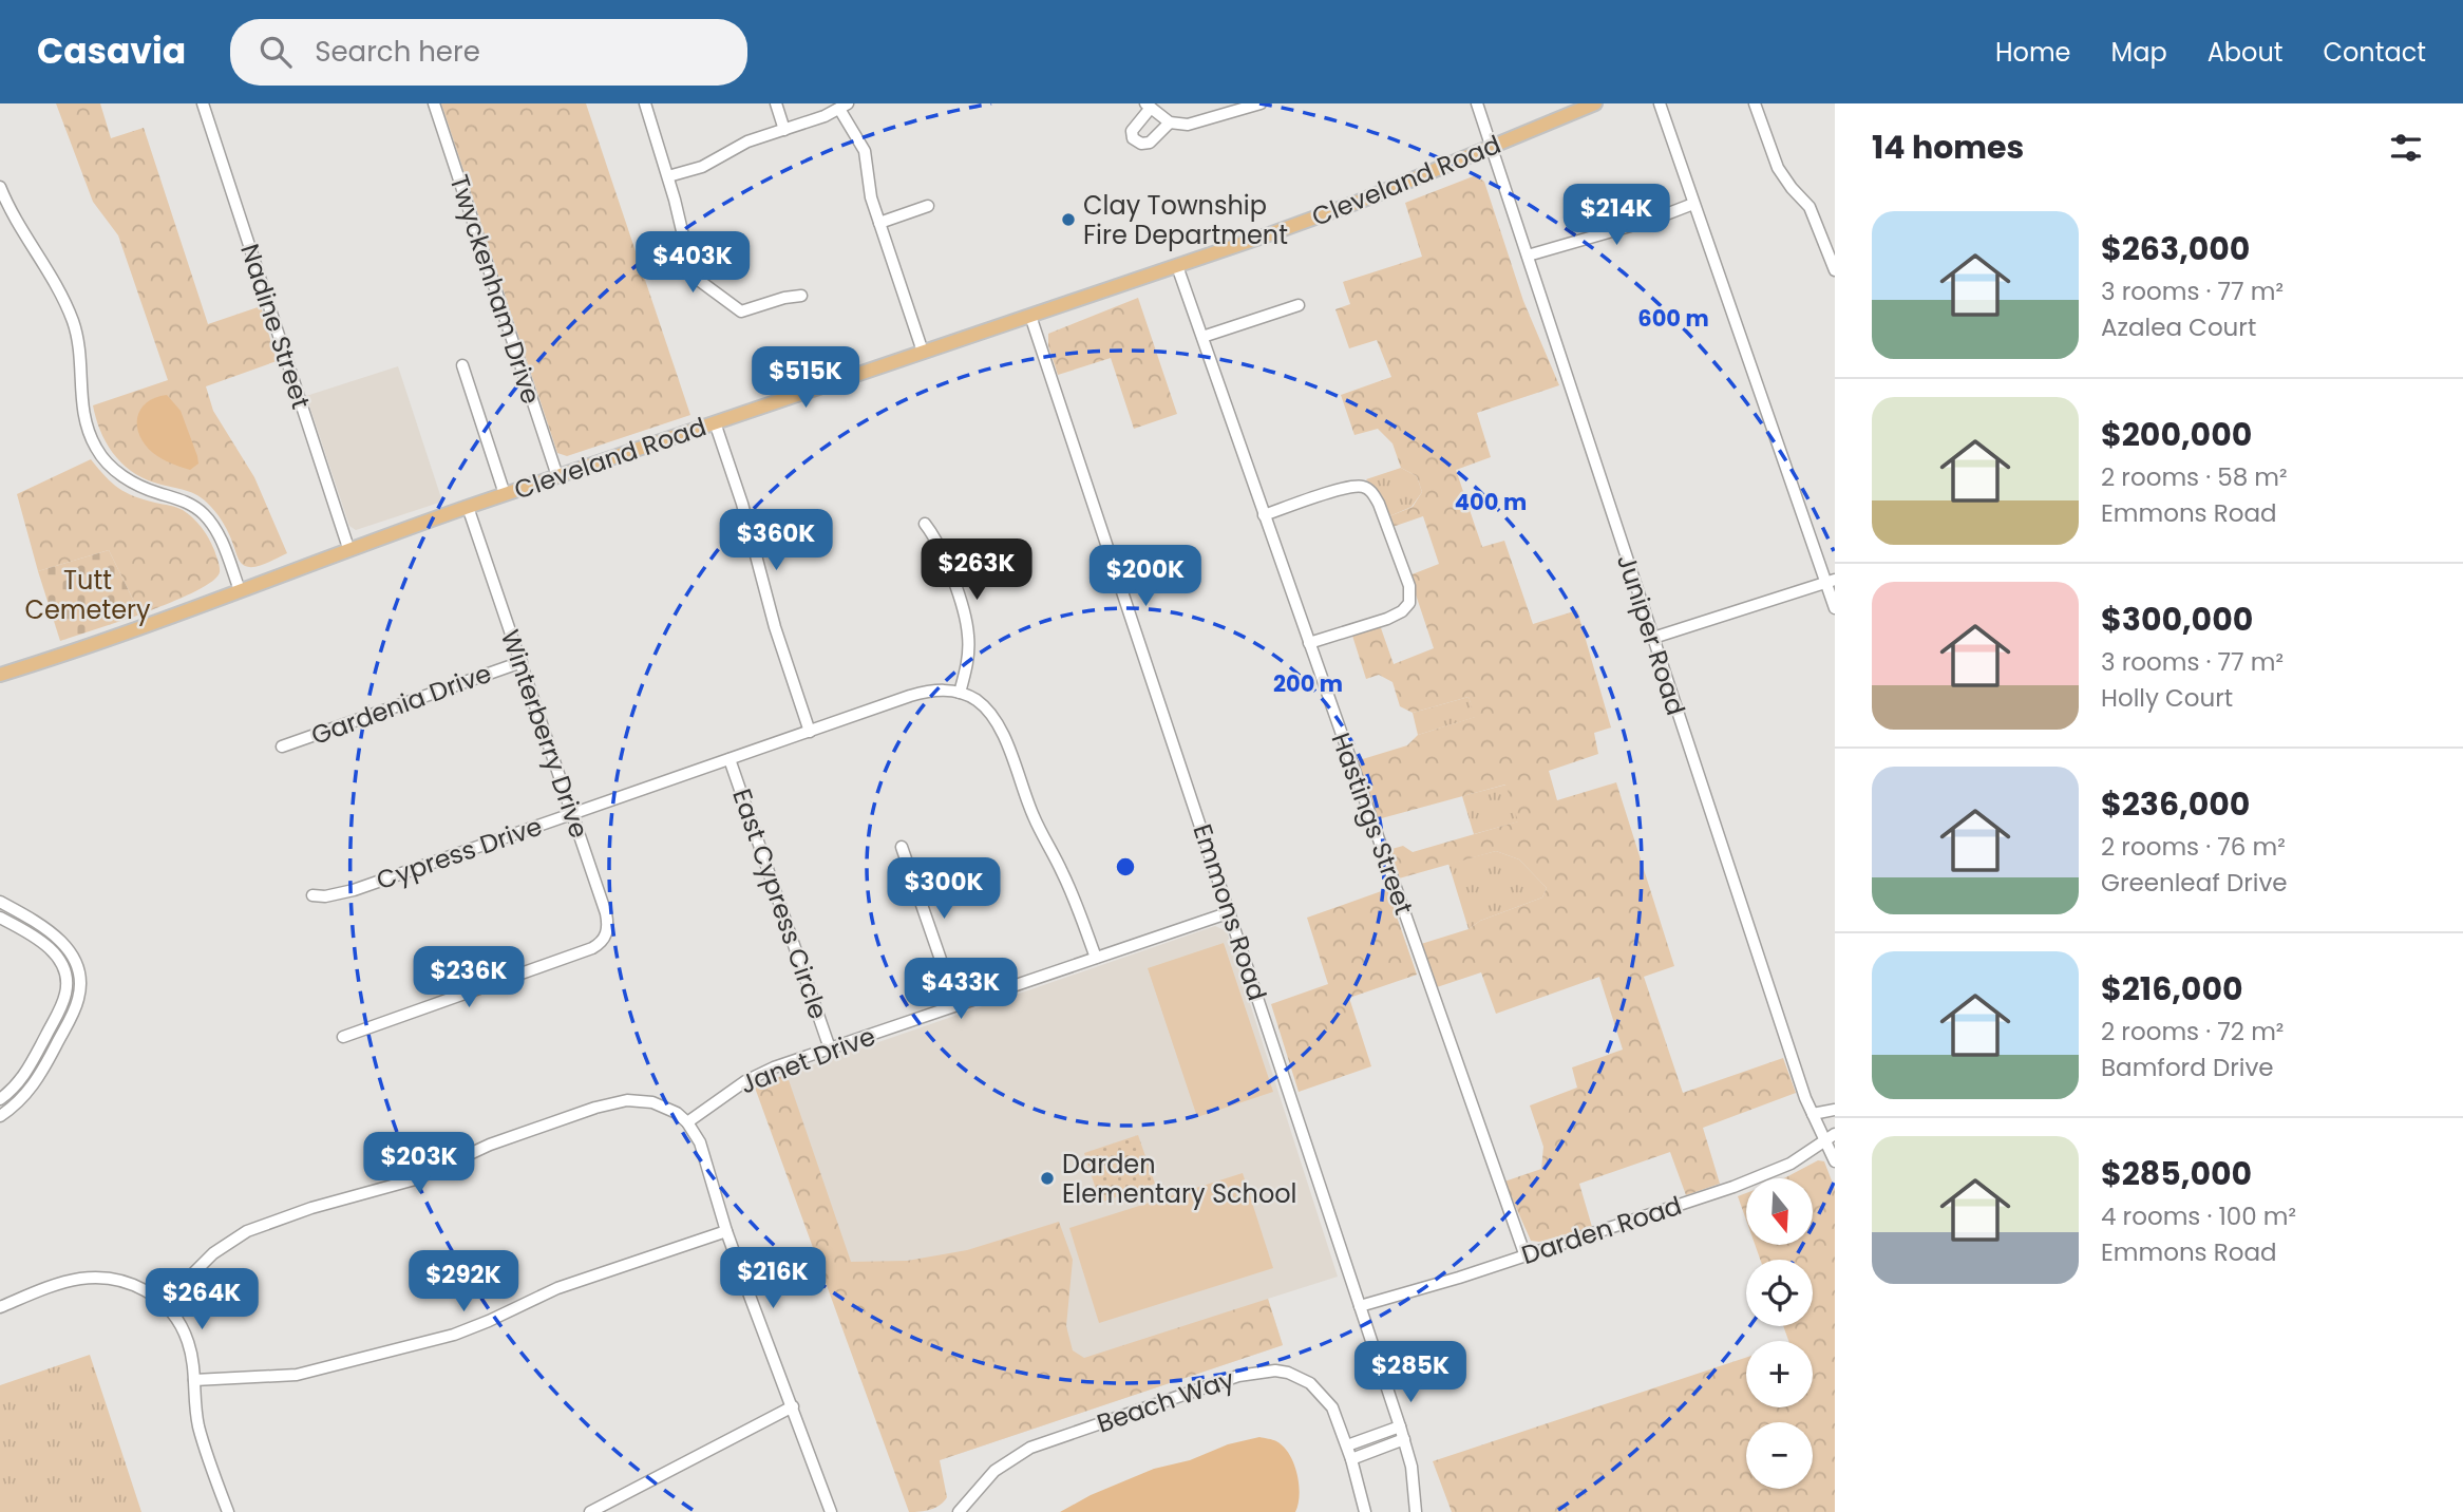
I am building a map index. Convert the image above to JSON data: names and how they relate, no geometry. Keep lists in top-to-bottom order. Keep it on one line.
{"streets":{"main road":["Cleveland Road"],"street":["Twyckenham Drive","Nadine Street","Juniper Road","Gardenia Drive","Winterberry Drive","Hastings Street","Cypress Drive","East Cypress Circle","Emmons Road","Janet Drive","Darden Road","Beach Way"]},"crossings":[["Cleveland Road","Twyckenham Drive"],["Cleveland Road","Nadine Street"],["Cleveland Road","Juniper Road"],["Cleveland Road","Winterberry Drive"],["Cleveland Road","Hastings Street"],["Cleveland Road","Emmons Road"],["Juniper Road","Darden Road"],["Gardenia Drive","Winterberry Drive"],["Winterberry Drive","Cypress Drive"],["Hastings Street","Darden Road"],["Cypress Drive","East Cypress Circle"],["East Cypress Circle","Janet Drive"],["Emmons Road","Janet Drive"],["Emmons Road","Darden Road"]],"parks":["Tutt Cemetery"],"places":["Clay Township Fire Department","Darden Elementary School"],"north":"bottom","page":{"header":"Casavia","search":"Search here","nav":["Home","Map","About","Contact"],"heading":"14 homes","price":["$214K","$403K","$515K","$360K","$263K","$200K","$300K","$236K","$433K","$203K","$216K","$292K","$264K","$285K"],"list":[{"name":"$263,000","note":"3 rooms · 77 m² · Azalea Court"},{"name":"$200,000","note":"2 rooms · 58 m² · Emmons Road"},{"name":"$300,000","note":"3 rooms · 77 m² · Holly Court"},{"name":"$236,000","note":"2 rooms · 76 m² · Greenleaf Drive"},{"name":"$216,000","note":"2 rooms · 72 m² · Bamford Drive"},{"name":"$285,000","note":"4 rooms · 100 m² · Emmons Road"}],"map_buttons":["+","−"]},"rings":["600 m","400 m","200 m"]}
